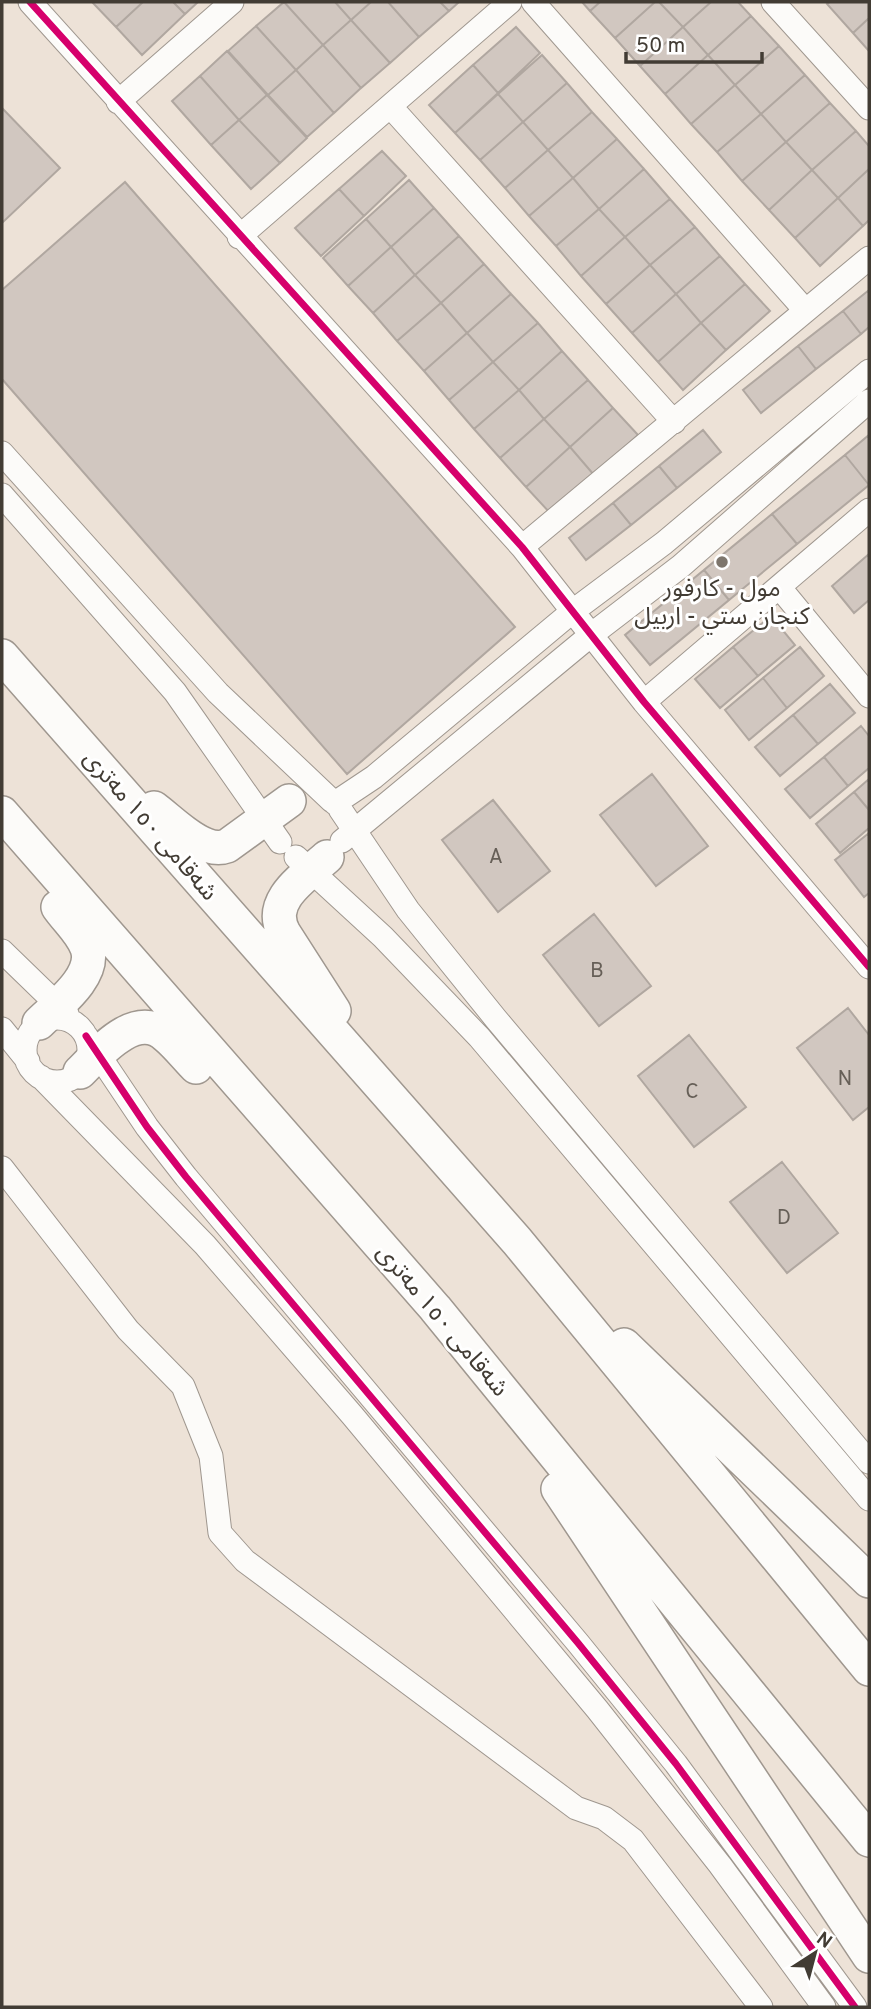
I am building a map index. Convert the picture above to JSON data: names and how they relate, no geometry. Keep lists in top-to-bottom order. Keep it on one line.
{"streets":{"highway":["شەقامی ١٥٠ مەتری"]},"places":["مول - كارفور كنجان ستي - اربيل"],"house_numbers":["A","B","N","C","D"],"scale_bar":"50 m","north":"top right"}
